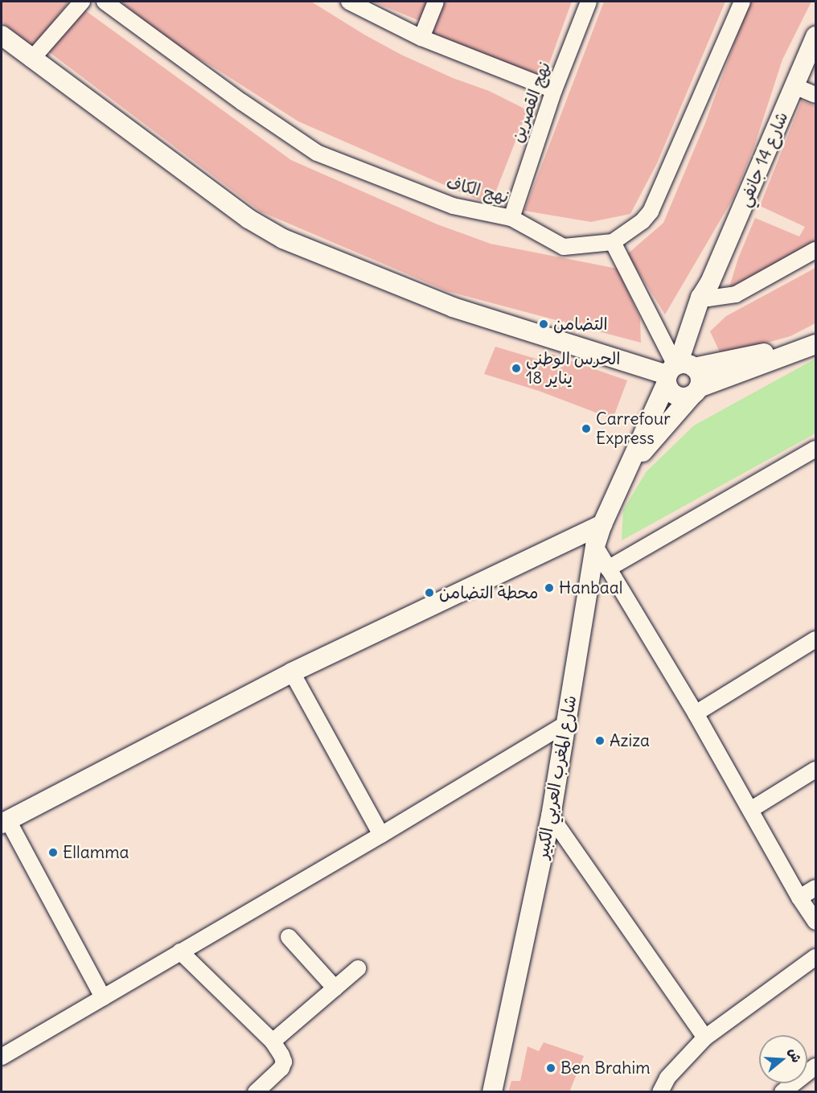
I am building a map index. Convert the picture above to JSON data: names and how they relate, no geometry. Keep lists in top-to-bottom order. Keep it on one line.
{"streets":{"street":["نهج القصرين","شارع 14 جانفي","نهج الكاف","شارع المغرب العربي الكبير"]},"crossings":[["نهج القصرين","نهج الكاف"],["شارع 14 جانفي","شارع المغرب العربي الكبير"]],"places":["التضامن","الحرس الوطني 18 يناير","Carrefour Express","Hanbaal","محطة التضامن","Aziza","Ellamma","Ben Brahim"],"north":"right"}
